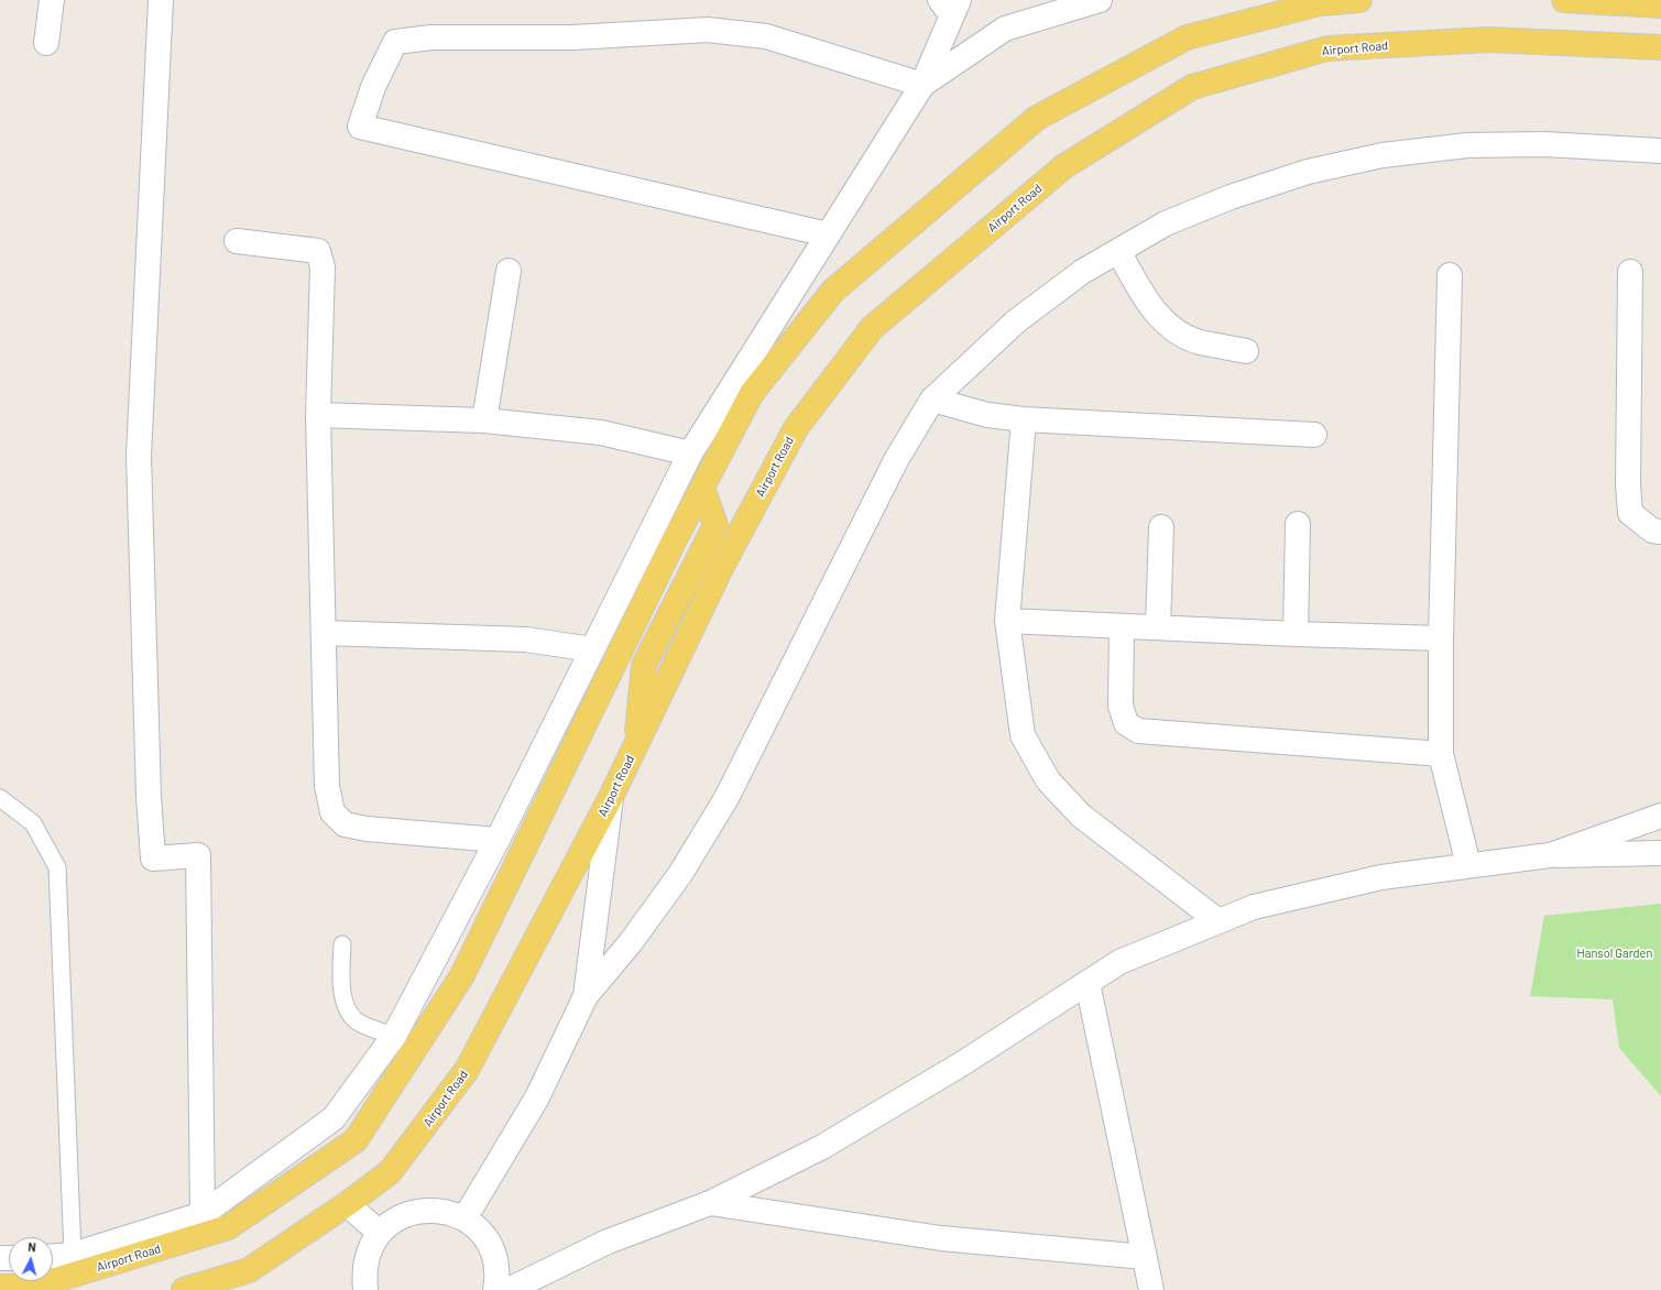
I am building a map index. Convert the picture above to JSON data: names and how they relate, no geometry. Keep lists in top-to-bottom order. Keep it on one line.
{"streets":{"main road":["Airport Road"]},"parks":["Hansol Garden"],"north":"top"}
